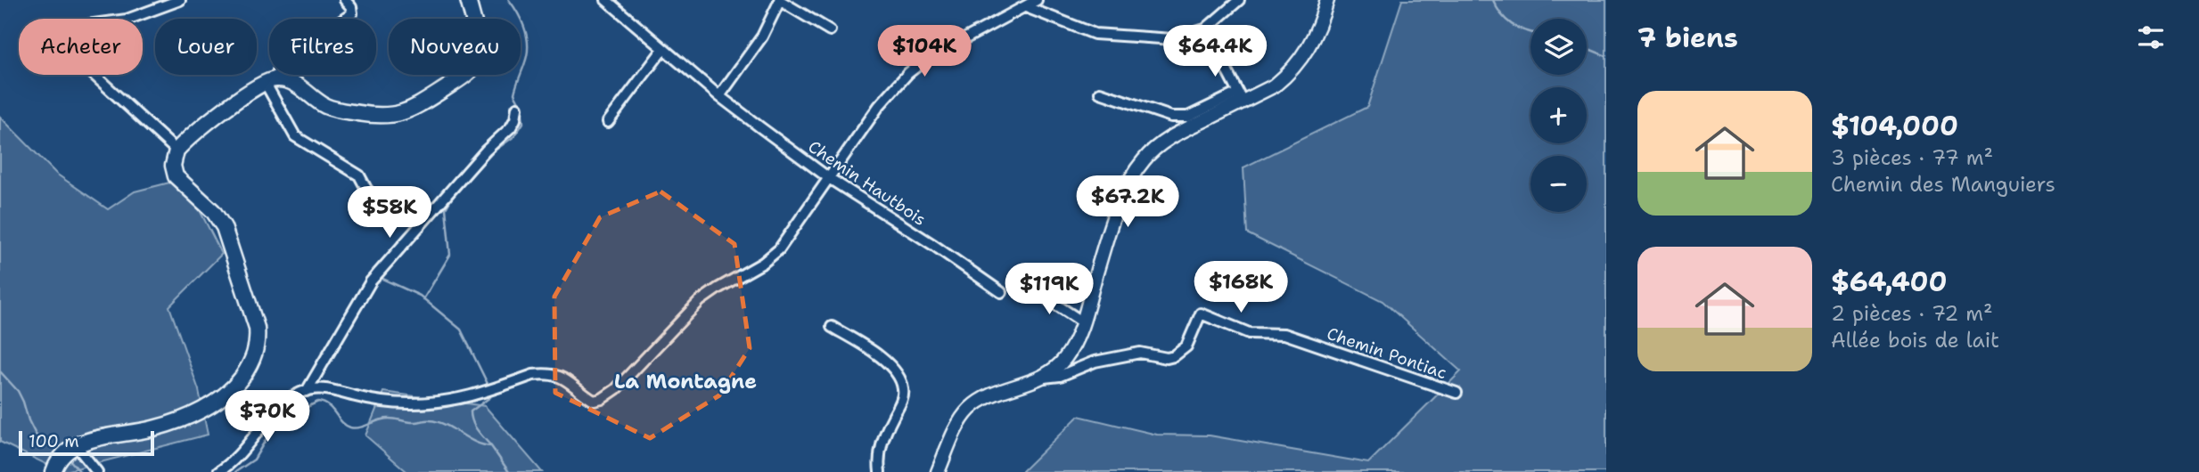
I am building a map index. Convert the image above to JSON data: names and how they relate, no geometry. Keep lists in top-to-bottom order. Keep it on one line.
{"streets":{"street":["Chemin Hautbois","Chemin Pontiac"]},"districts":["La Montagne"],"scale_bar":"100 m","page":{"heading":"7 biens","map_buttons":["+","−"],"chip":["Acheter","Louer","Filtres","Nouveau"],"price":["$104K","$64.4K","$67.2K","$58K","$168K","$119K","$70K"],"list":[{"name":"$104,000","note":"3 pièces · 77 m² · Chemin des Manguiers"},{"name":"$64,400","note":"2 pièces · 72 m² · Allée bois de lait"}],"scale":"100 m"}}
